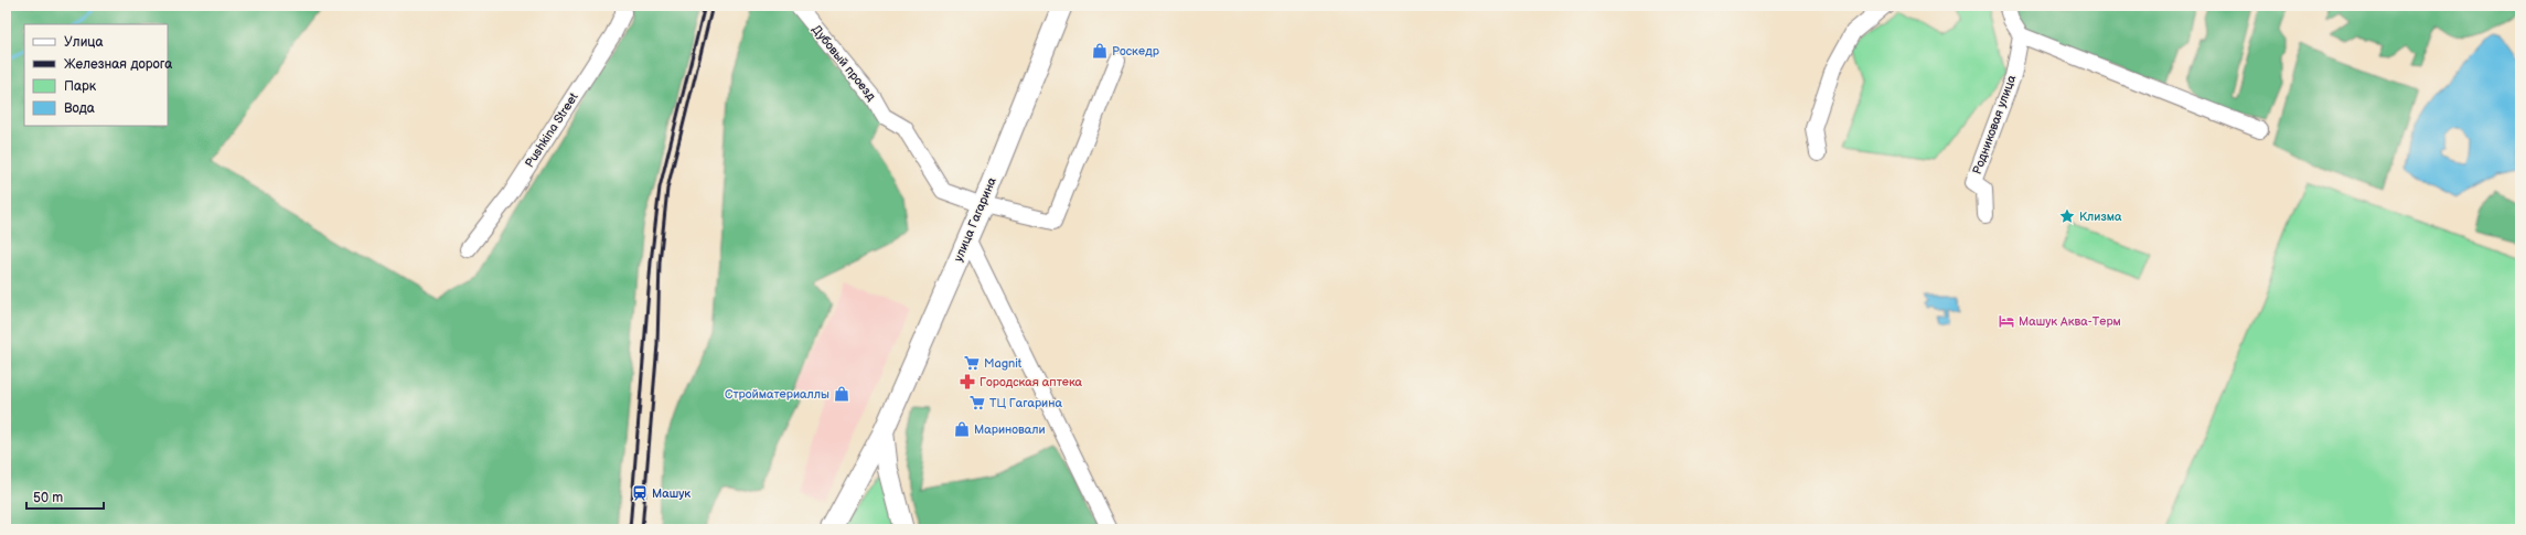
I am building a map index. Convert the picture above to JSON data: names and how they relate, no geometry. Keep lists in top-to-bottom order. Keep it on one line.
{"streets":{"main road":["улица Гагарина"],"street":["Дубовый проезд","Родниковая улица","Pushkina Street"]},"crossings":[["Дубовый проезд","улица Гагарина"]],"places":{"shop":["Роскедр","Стройматериаллы","Мариновали"],"place":["Клизма"],"hotel":["Машук Аква-Терм"],"supermarket":["Magnit","ТЦ Гагарина"],"pharmacy":["Городская аптека"],"station":["Машук"]},"legend":["Улица","Железная дорога","Парк","Вода"],"scale_bar":"50 m"}
